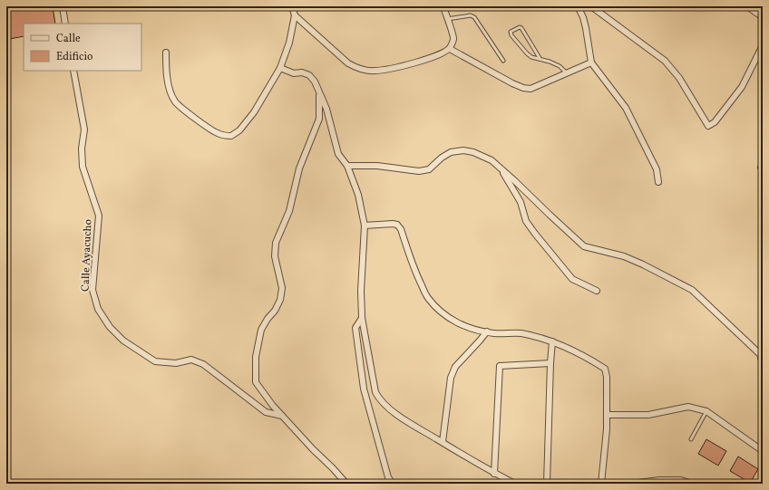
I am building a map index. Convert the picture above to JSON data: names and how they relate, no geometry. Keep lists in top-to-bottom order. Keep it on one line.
{"streets":{"street":["Calle Ayacucho"]},"legend":["Calle","Edificio"]}
